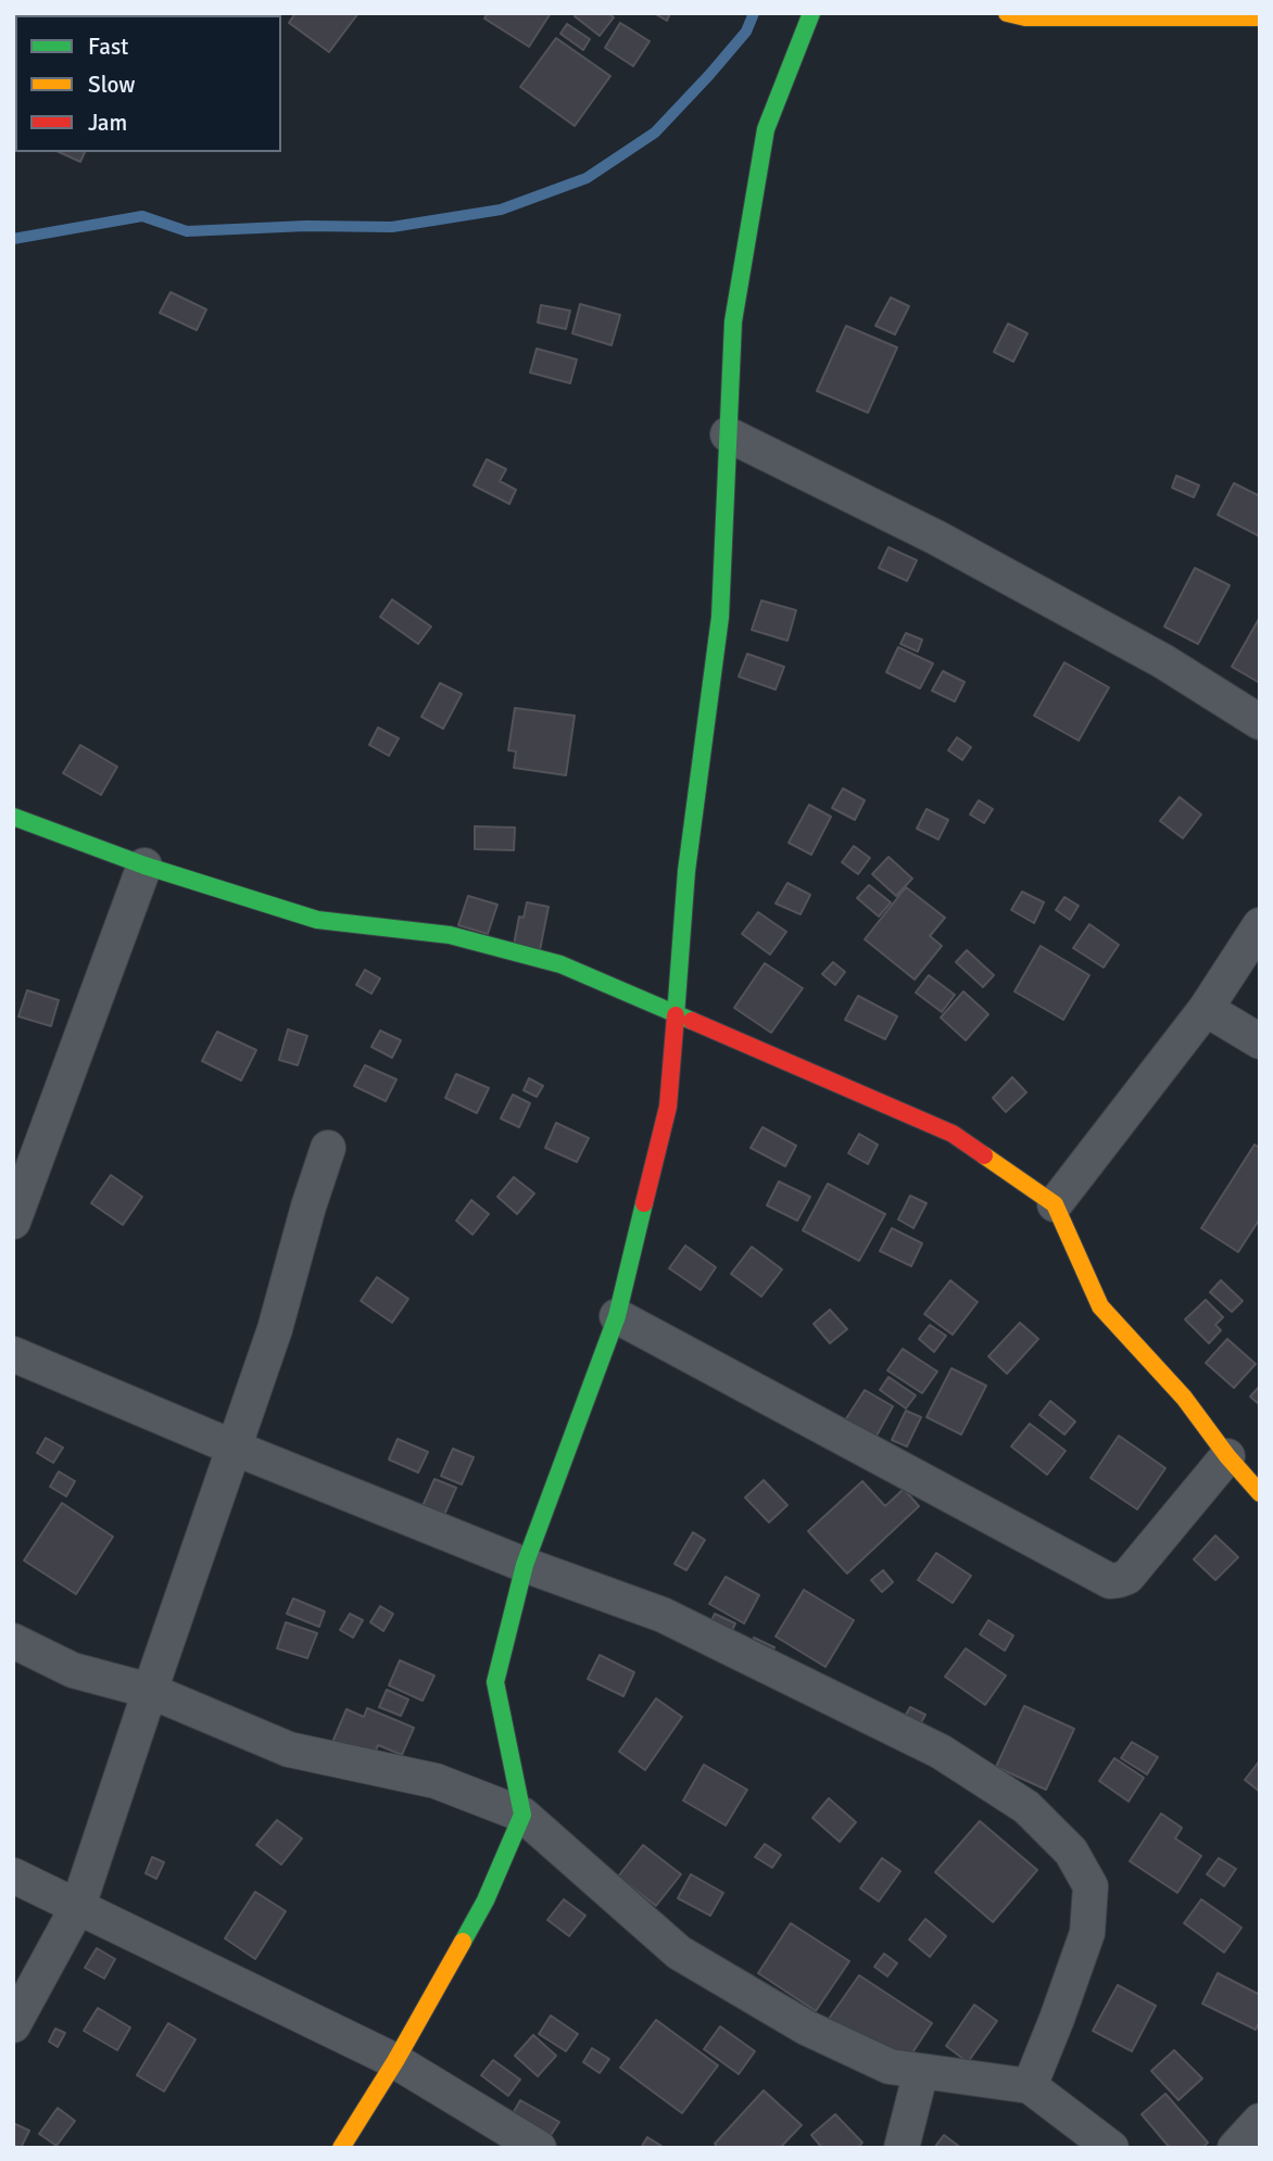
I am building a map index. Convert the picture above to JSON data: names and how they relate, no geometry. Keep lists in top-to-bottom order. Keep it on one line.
{"legend":["Fast","Slow","Jam"]}
